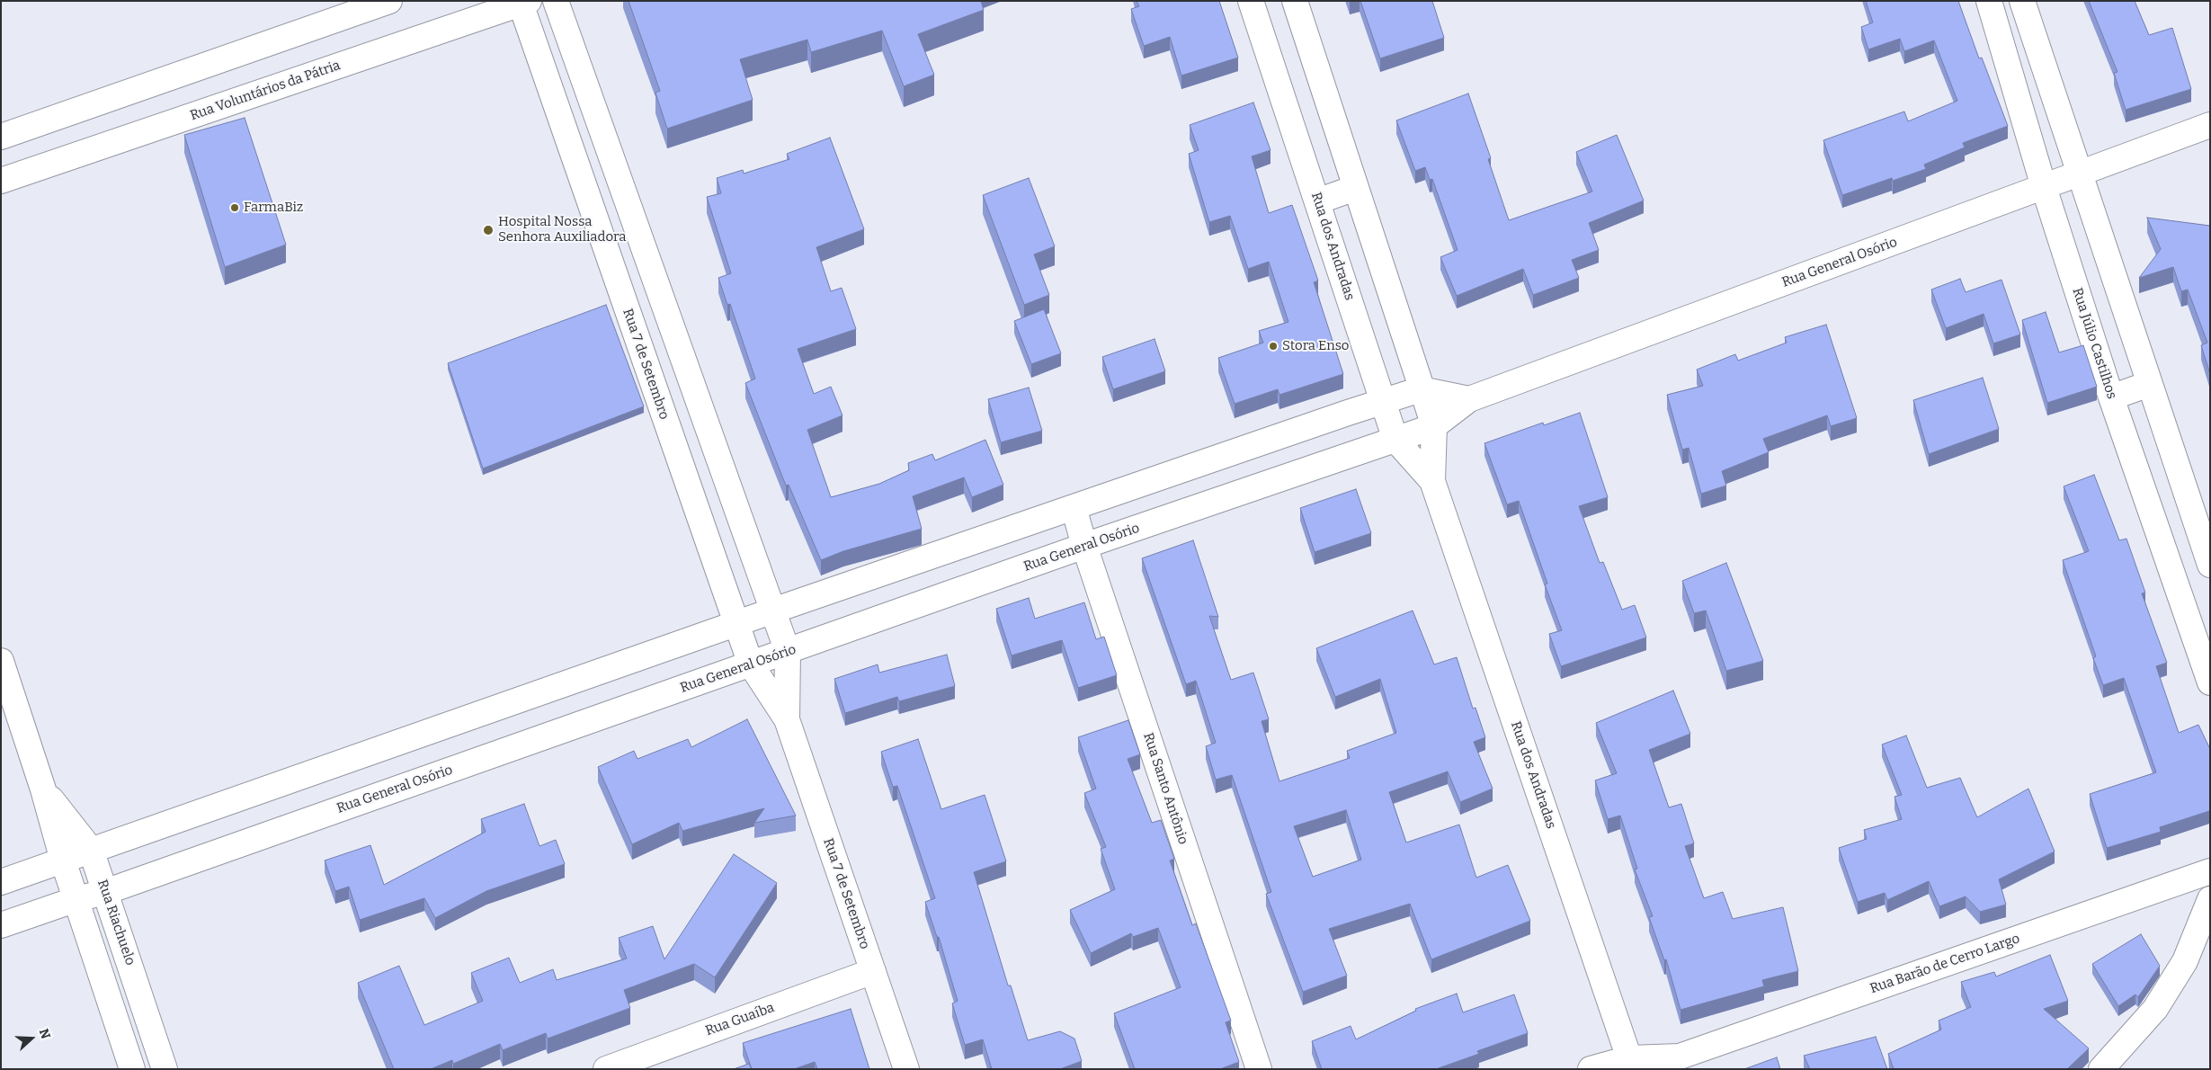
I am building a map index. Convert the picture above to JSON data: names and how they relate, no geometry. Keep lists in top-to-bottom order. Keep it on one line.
{"streets":{"street":["Rua Voluntários da Pátria","Rua dos Andradas","Rua General Osório","Rua Júlio Castilhos","Rua 7 de Setembro","Rua Santo Antônio","Rua Riachuelo","Rua Barão de Cerro Largo","Rua Guaíba"]},"crossings":[["Rua Voluntários da Pátria","Rua 7 de Setembro"],["Rua dos Andradas","Rua General Osório"],["Rua dos Andradas","Rua Barão de Cerro Largo"],["Rua General Osório","Rua Júlio Castilhos"],["Rua General Osório","Rua 7 de Setembro"],["Rua General Osório","Rua Santo Antônio"],["Rua General Osório","Rua Riachuelo"],["Rua 7 de Setembro","Rua Guaíba"]],"places":["FarmaBiz","Hospital Nossa Senhora Auxiliadora","Stora Enso"],"north":"right"}
